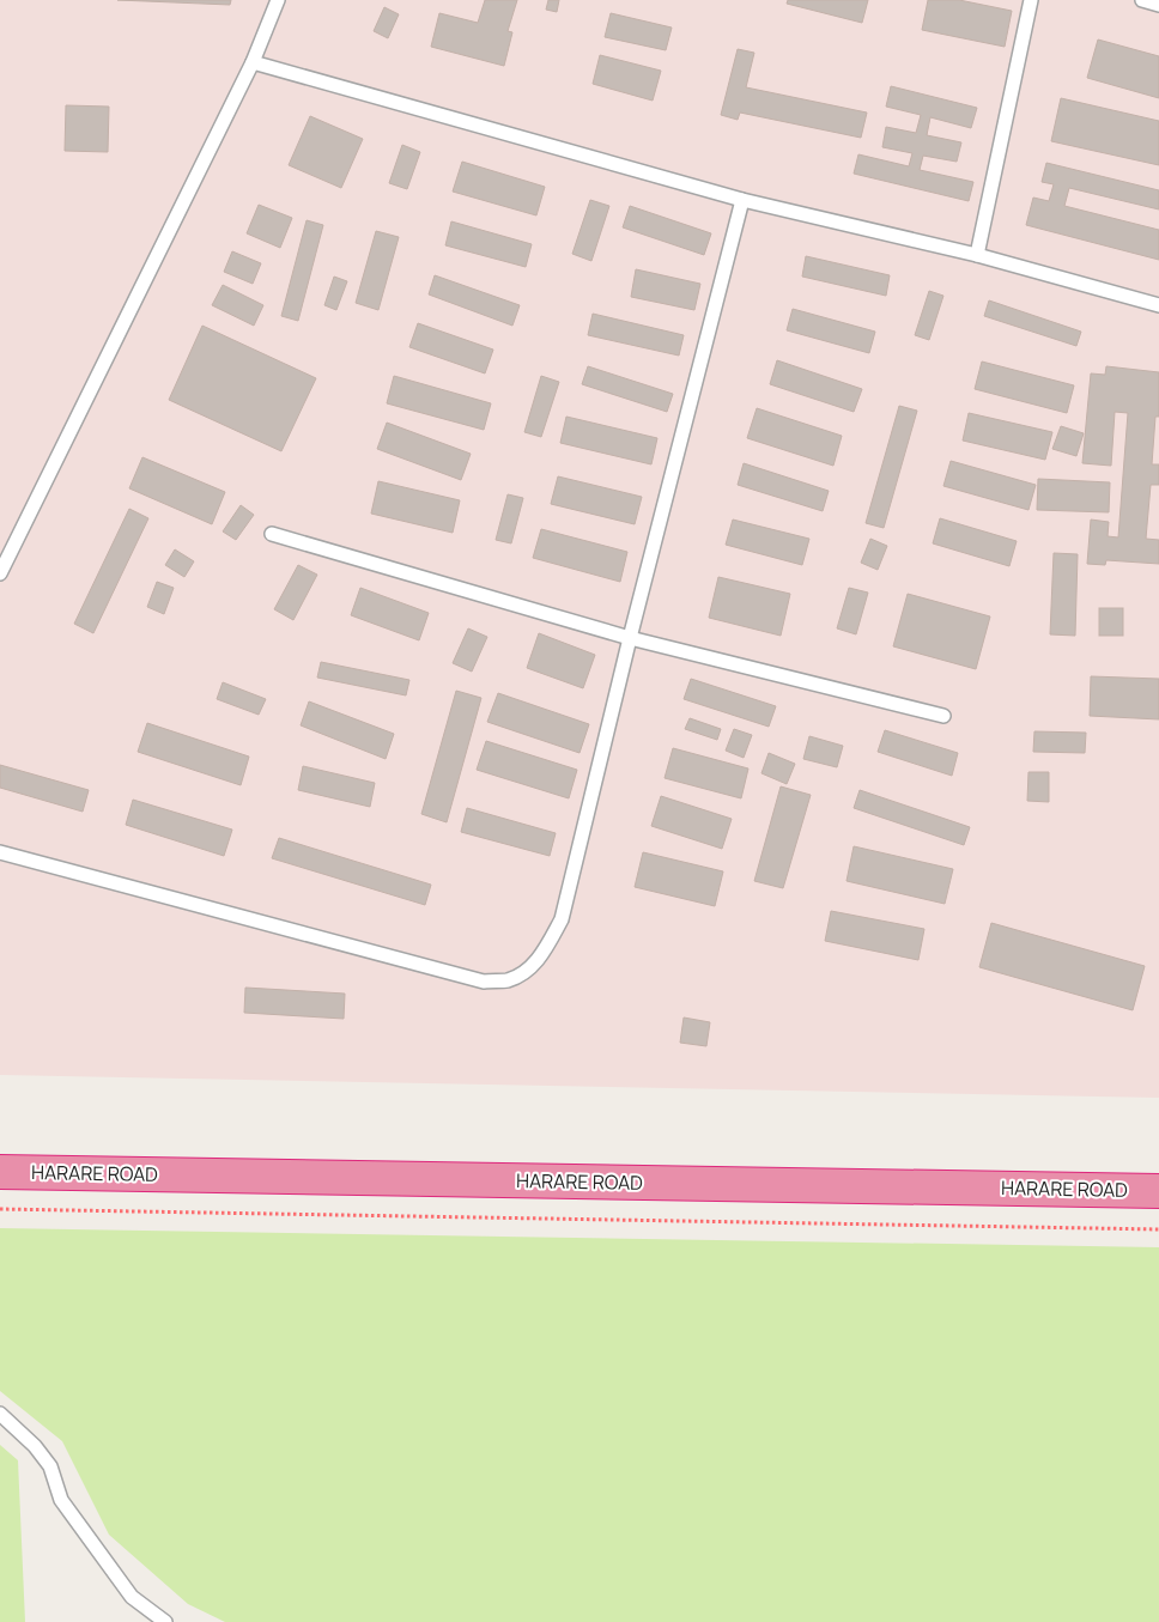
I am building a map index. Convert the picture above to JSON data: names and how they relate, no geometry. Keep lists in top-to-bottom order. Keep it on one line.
{"streets":{"highway":["HARARE ROAD"]}}
